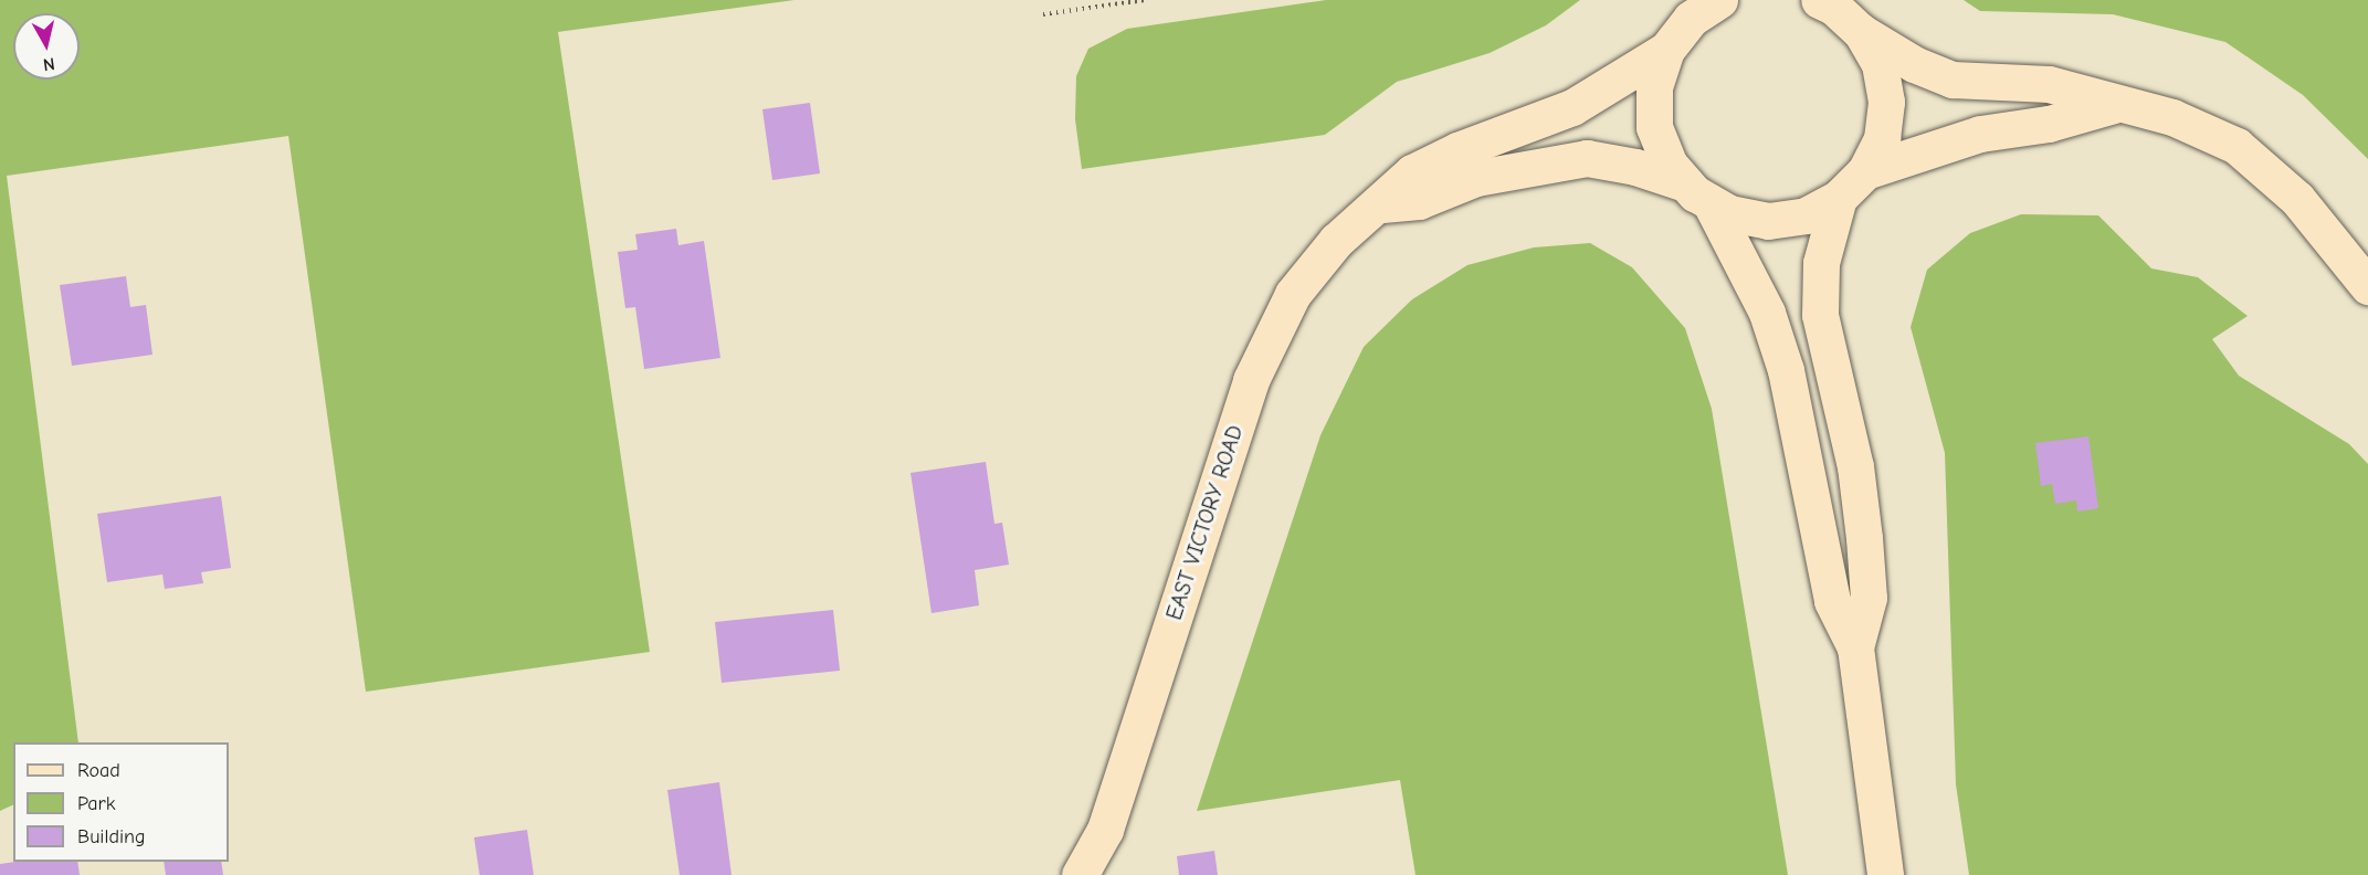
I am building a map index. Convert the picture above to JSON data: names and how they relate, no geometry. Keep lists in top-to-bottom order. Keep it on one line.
{"streets":{"street":["EAST VICTORY ROAD"]},"legend":["Road","Park","Building"],"north":"bottom"}
